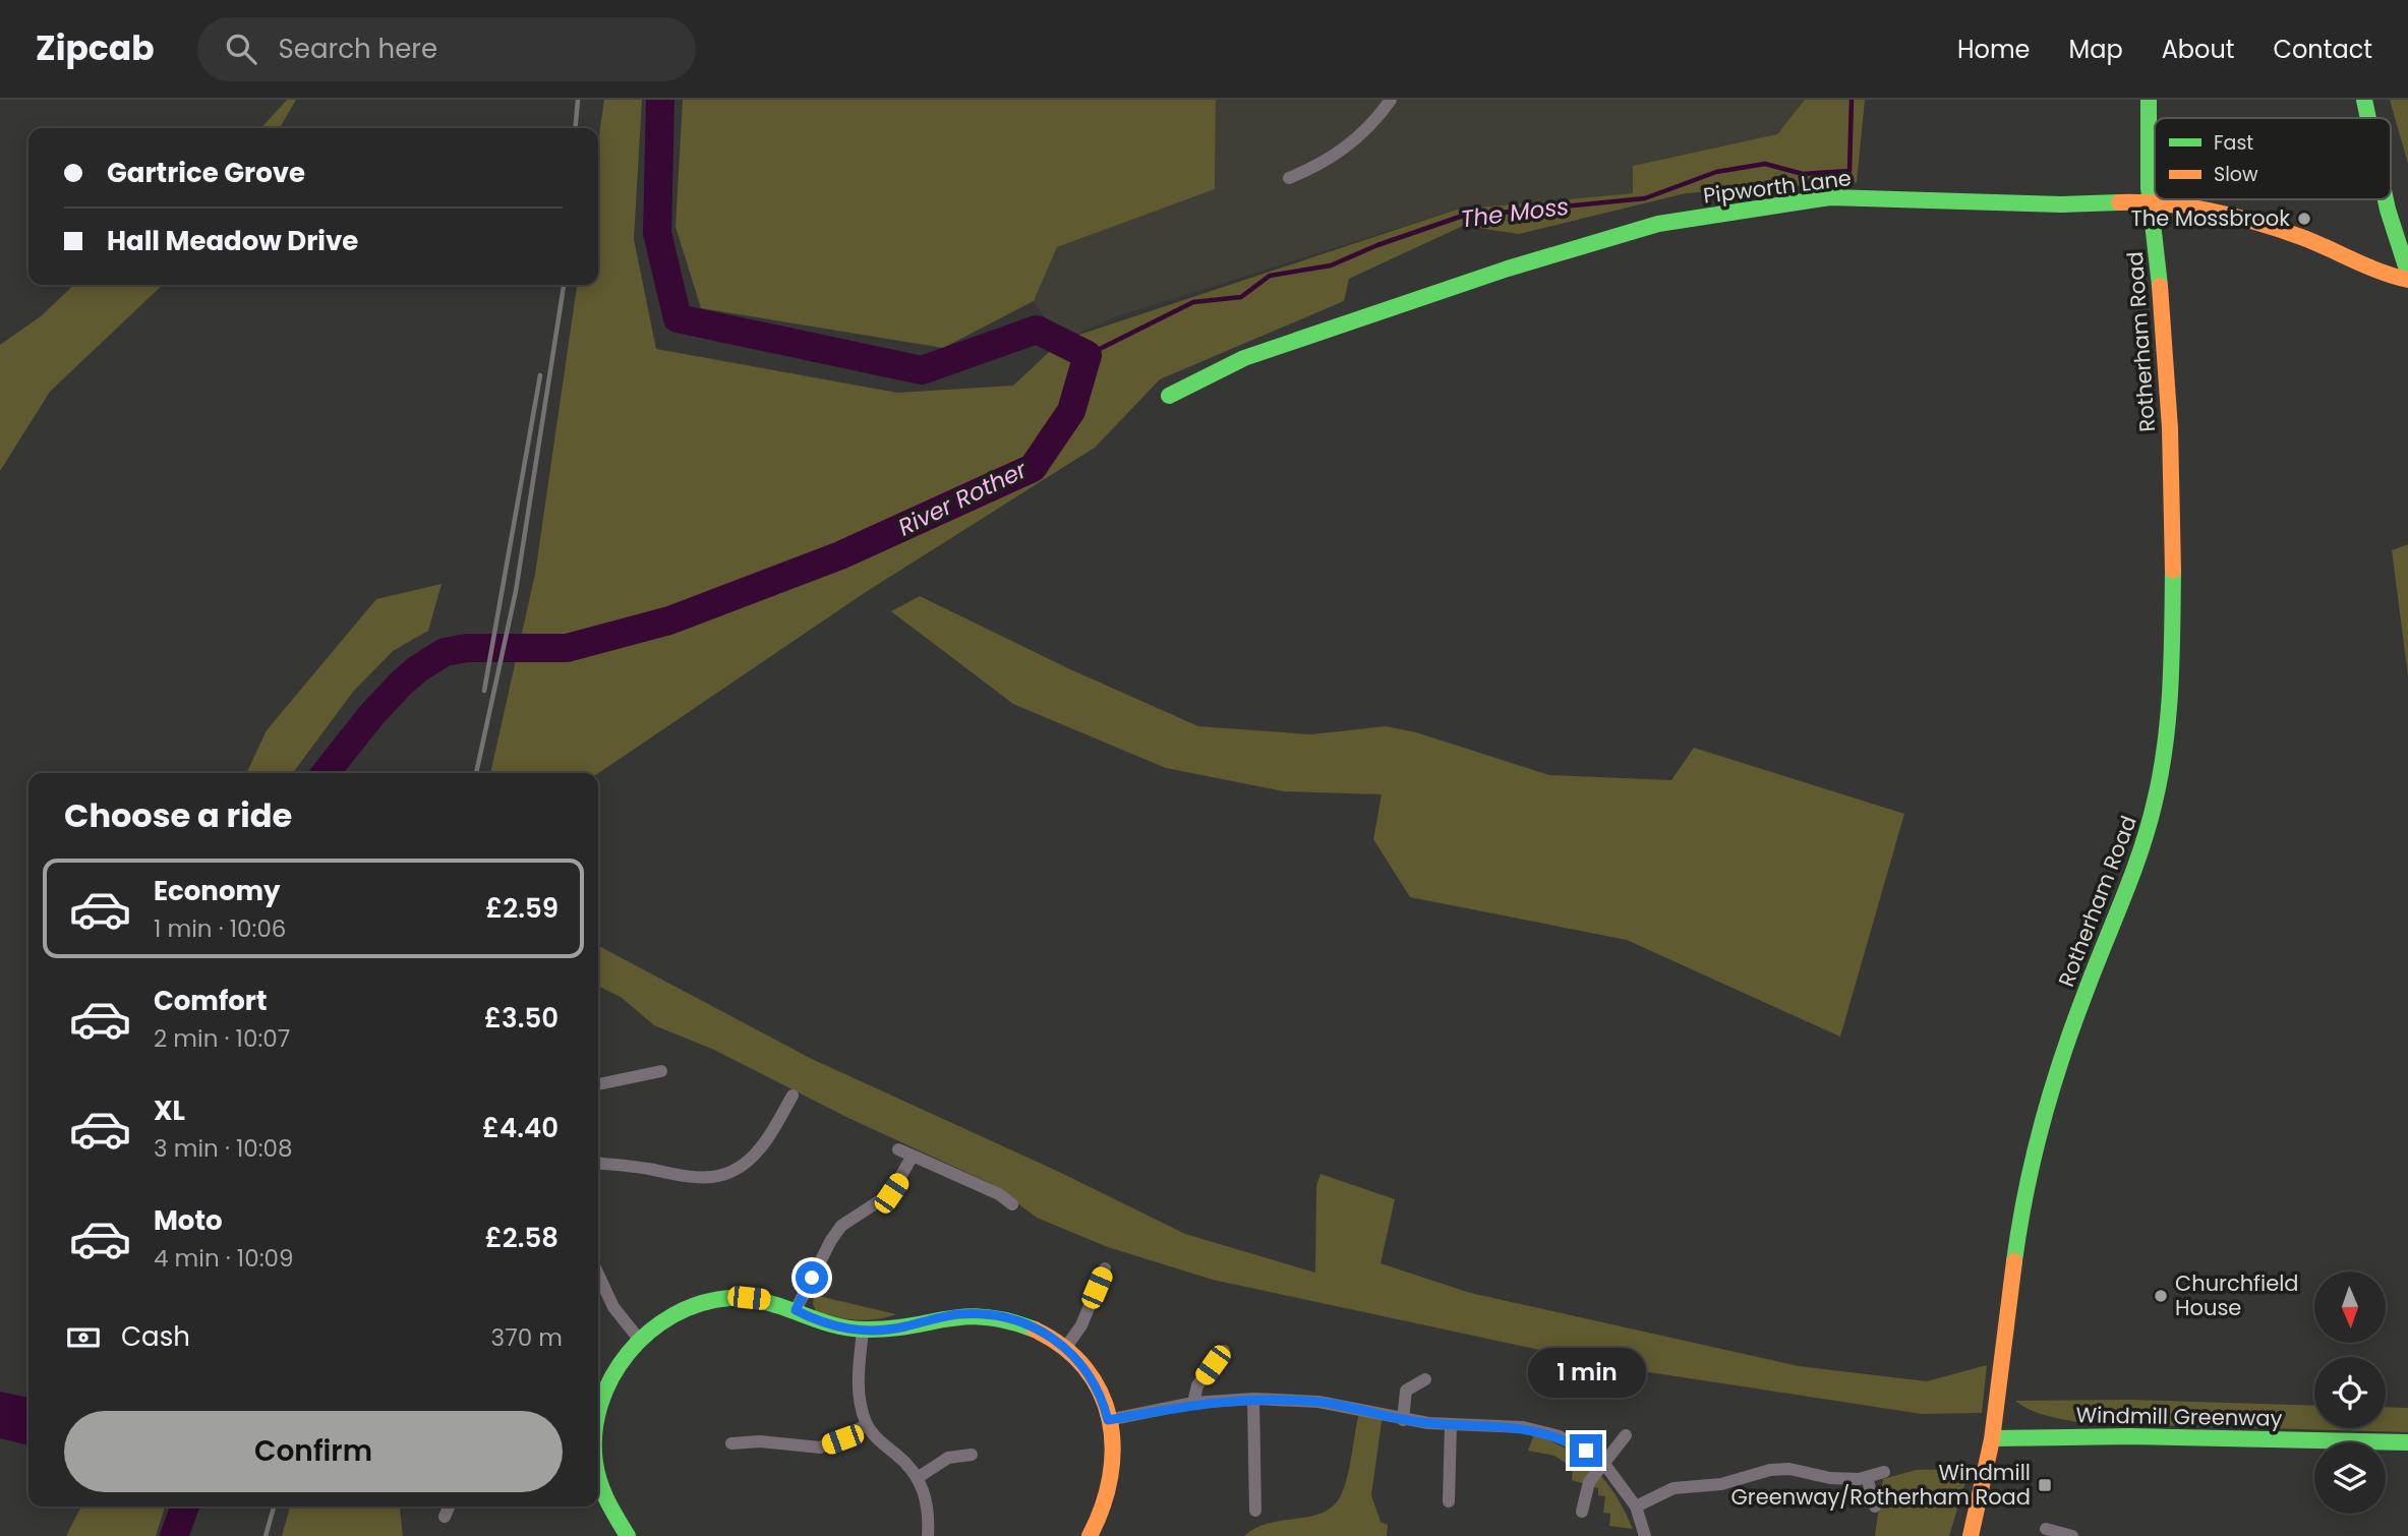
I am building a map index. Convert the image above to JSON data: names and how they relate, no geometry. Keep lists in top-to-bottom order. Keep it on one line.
{"streets":{"street":["Pipworth Lane","Rotherham Road","Windmill Greenway"]},"crossings":[["Pipworth Lane","Rotherham Road"],["Rotherham Road","Windmill Greenway"]],"water":["The Moss","River Rother"],"places":{"other":["The Mossbrook","Churchfield House"],"transit":["Windmill Greenway/Rotherham Road"]},"legend":["Fast","Slow"],"north":"bottom","page":{"header":"Zipcab","search":"Search here","nav":["Home","Map","About","Contact"],"banner":["Gartrice Grove","Hall Meadow Drive"],"heading":"Choose a ride","list":[{"name":"Economy","note":"1 min · 10:06","value":"£2.59"},{"name":"Comfort","note":"2 min · 10:07","value":"£3.50"},{"name":"XL","note":"3 min · 10:08","value":"£4.40"},{"name":"Moto","note":"4 min · 10:09","value":"£2.58"}],"pay":["Cash","370 m"],"bubble":"1 min","buttons":"Confirm"}}
